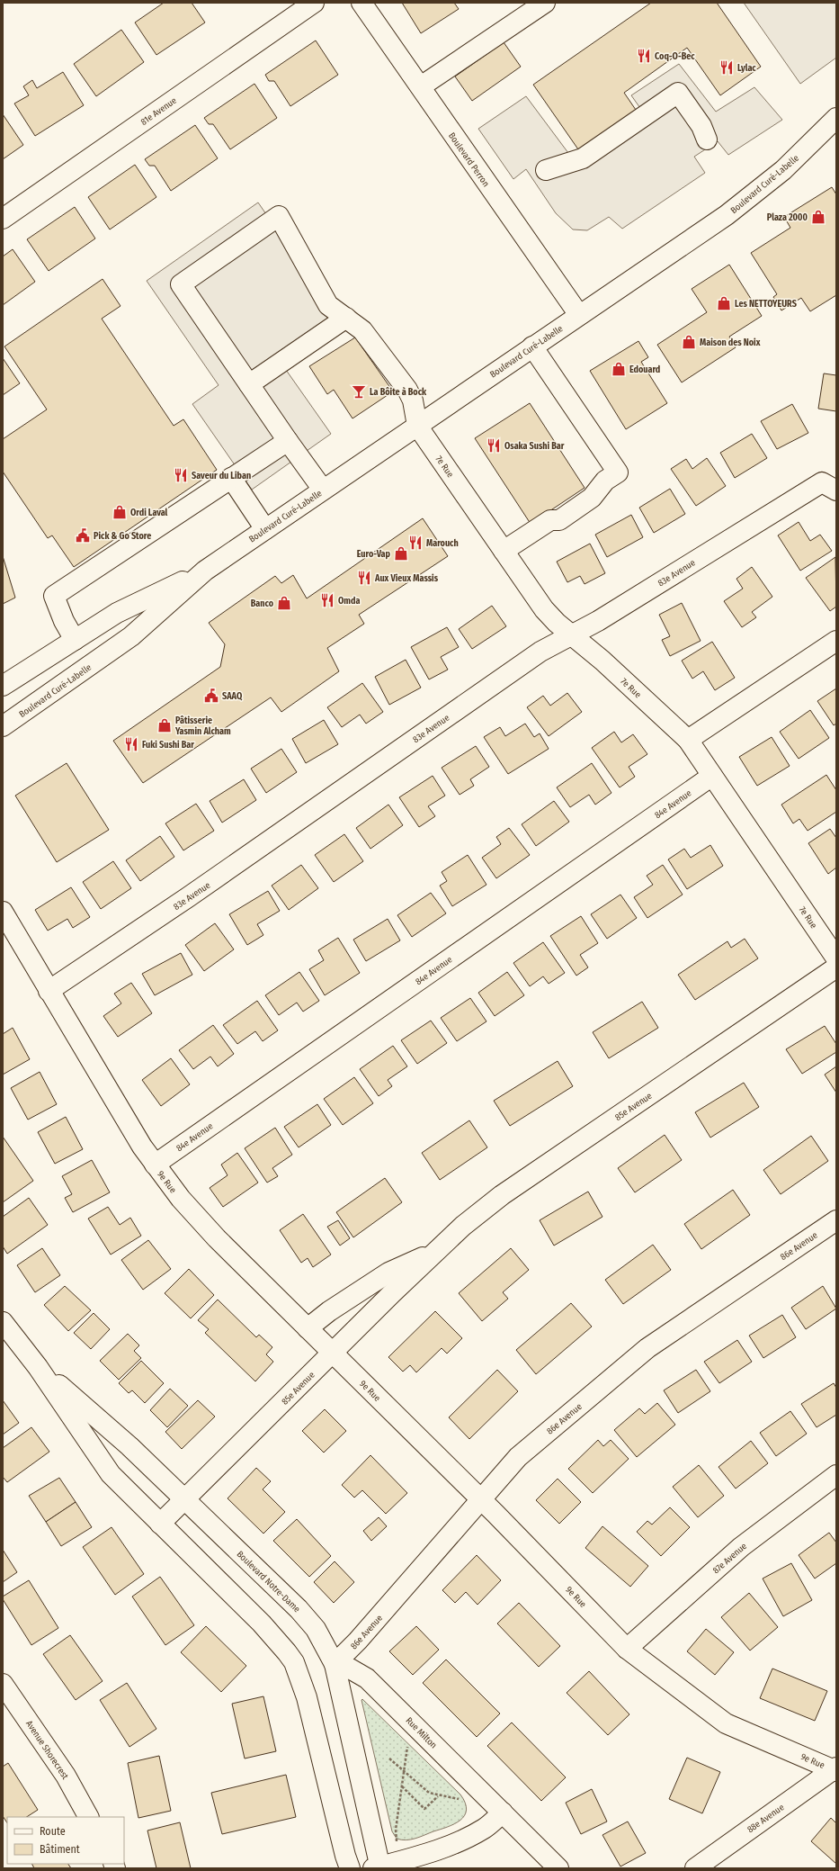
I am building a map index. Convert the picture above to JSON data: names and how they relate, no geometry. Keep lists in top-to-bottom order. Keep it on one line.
{"streets":{"street":["81e Avenue","Boulevard Perron","Boulevard Curé-Labelle","7e Rue","83e Avenue","84e Avenue","85e Avenue","9e Rue","86e Avenue","87e Avenue","Boulevard Notre-Dame","Rue Milton","Avenue Shorecrest","88e Avenue"]},"crossings":[["Boulevard Perron","Boulevard Curé-Labelle"],["Boulevard Curé-Labelle","7e Rue"],["7e Rue","83e Avenue"],["7e Rue","84e Avenue"],["83e Avenue","9e Rue"],["84e Avenue","9e Rue"],["85e Avenue","9e Rue"],["85e Avenue","Boulevard Notre-Dame"],["9e Rue","86e Avenue"],["9e Rue","87e Avenue"],["9e Rue","88e Avenue"],["86e Avenue","Boulevard Notre-Dame"],["86e Avenue","Rue Milton"],["Boulevard Notre-Dame","Rue Milton"]],"places":{"restaurant":["Coq-O-Bec","Lylac","Osaka Sushi Bar","Saveur du Liban","Marouch","Aux Vieux Massis","Omda","Fuki Sushi Bar"],"shop":["Plaza 2000","Les NETTOYEURS","Maison des Noix","Edouard","Ordi Laval","Euro-Vap","Banco","Pâtisserie Yasmin Alcham"],"bar":["La Bôite à Bock"],"public building":["Pick & Go Store","SAAQ"]},"legend":["Route","Bâtiment"]}
